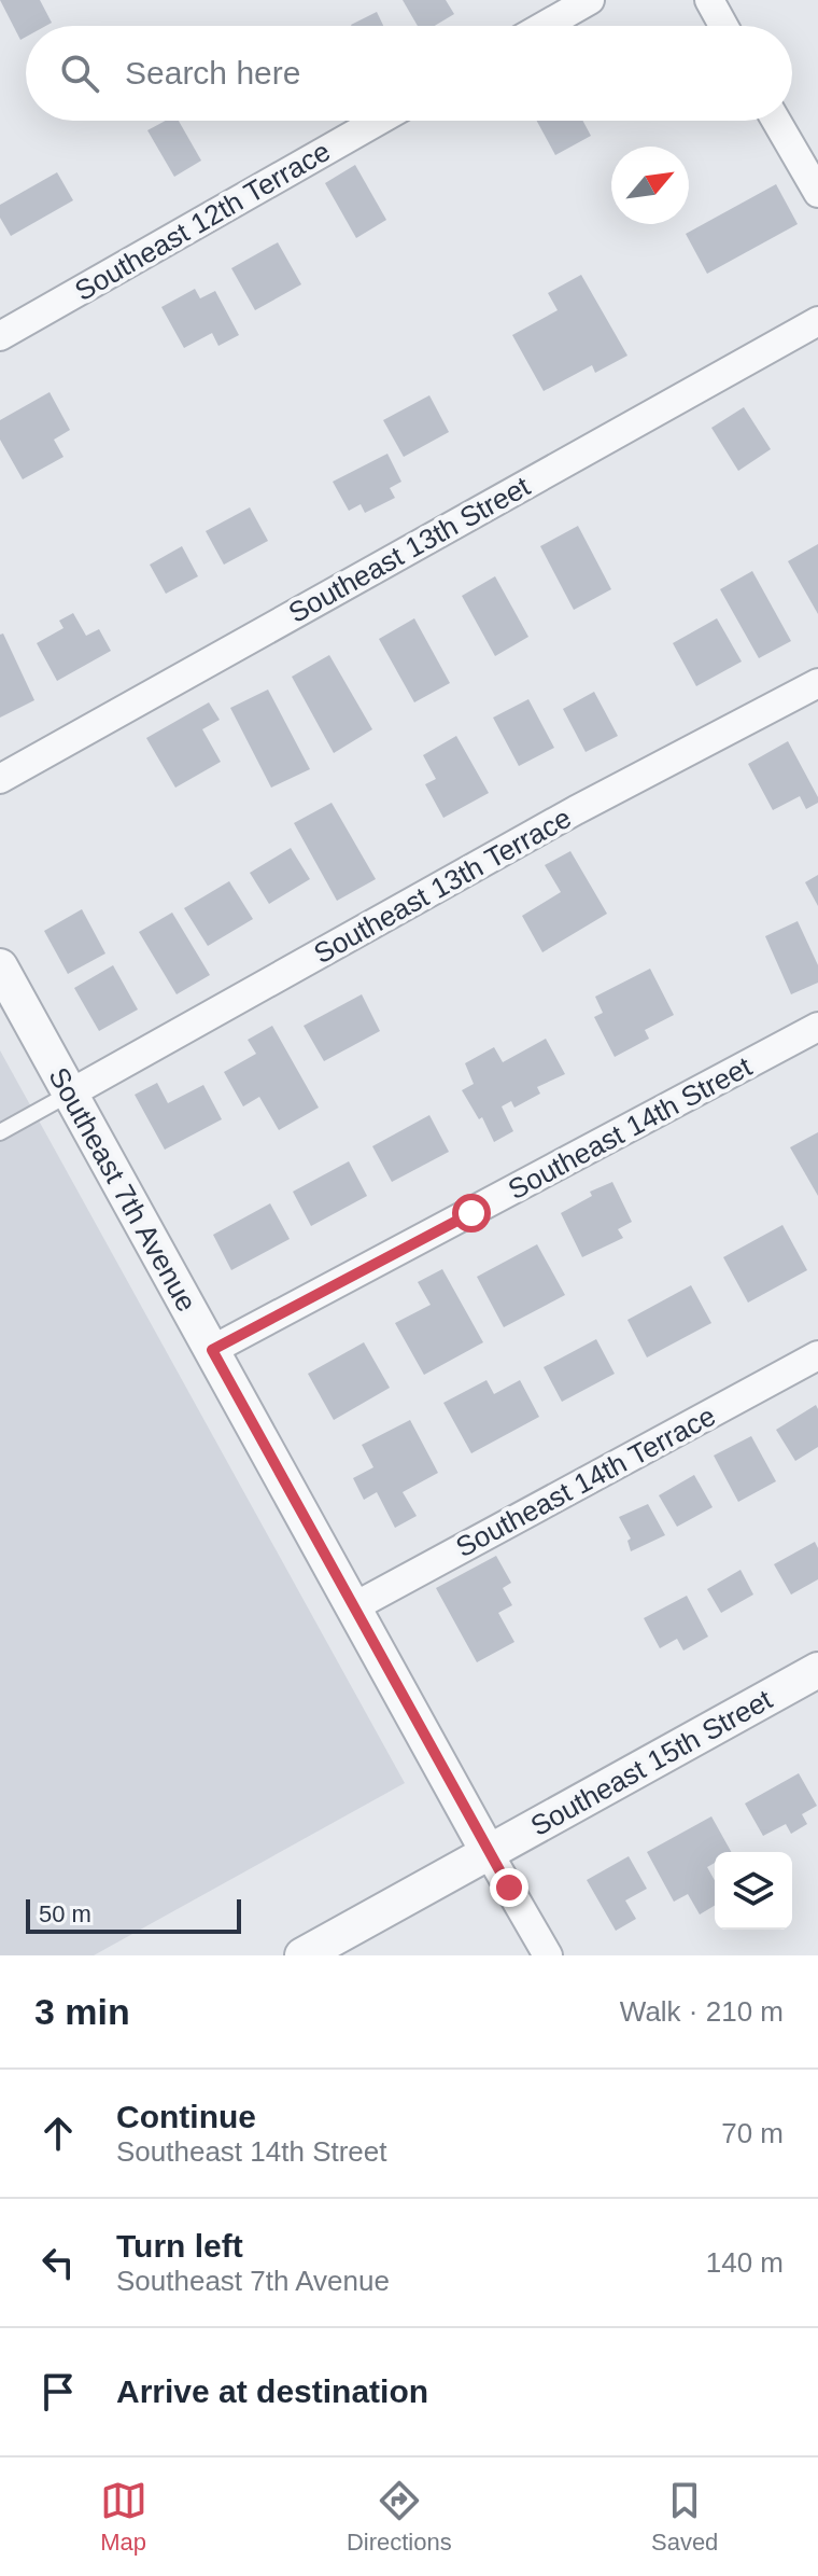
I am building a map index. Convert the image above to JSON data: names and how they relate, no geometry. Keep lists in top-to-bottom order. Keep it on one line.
{"streets":{"street":["Southeast 12th Terrace","Southeast 13th Street","Southeast 13th Terrace","Southeast 14th Street","Southeast 7th Avenue","Southeast 14th Terrace","Southeast 15th Street"]},"crossings":[["Southeast 13th Terrace","Southeast 7th Avenue"],["Southeast 14th Street","Southeast 7th Avenue"],["Southeast 7th Avenue","Southeast 14th Terrace"],["Southeast 7th Avenue","Southeast 15th Street"]],"scale_bar":"50 m","north":"top right","page":{"search":"Search here","scale":"50 m","heading":["3 min","Walk · 210 m"],"list":[["Continue","Southeast 14th Street","70 m"],["Turn left","Southeast 7th Avenue","140 m"],"Arrive at destination"],"nav":["Map","Directions","Saved"]}}
